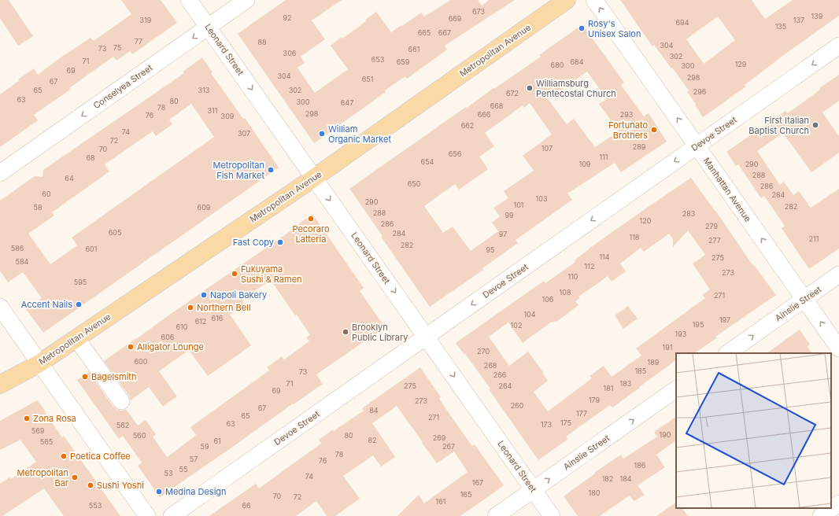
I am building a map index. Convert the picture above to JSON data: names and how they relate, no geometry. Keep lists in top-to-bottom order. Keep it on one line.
{"streets":{"main road":["Metropolitan Avenue"],"street":["Leonard Street","Conselyea Street","Devoe Street","Manhattan Avenue","Ainslie Street"]},"crossings":[["Leonard Street","Metropolitan Avenue"],["Leonard Street","Conselyea Street"],["Leonard Street","Devoe Street"],["Leonard Street","Ainslie Street"],["Devoe Street","Manhattan Avenue"],["Manhattan Avenue","Ainslie Street"]],"one_way":["Leonard Street","Conselyea Street","Devoe Street","Manhattan Avenue","Ainslie Street"],"places":["Rosy's Unisex Salon","Williamsburg Pentecostal Church","First Italian Baptist Church","Fortunato Brothers","William Organic Market","Metropolitan Fish Market","Pecoraro Latteria","Fast Copy","Fukuyama Sushi & Ramen","Napoli Bakery","Accent Nails","Northern Bell","Brooklyn Public Library","Alligator Lounge","Bagelsmith","Zona Rosa","Poetica Coffee","Metropolitan Bar","Sushi Yoshi","Medina Design"],"house_numbers":["673","139","92","669","319","137","694","135","665","667","77","88","304","75","73","661","306","302","653","71","659","684","129","680","300","69","304","298","651","67","65","313","302","296","672","63","80","300","647","668","78","311","298","666","293","76","309","662","74","307","72","289","107","70","656","111","68","654","109","290","288","64","650","286","60","284","103","290","101","282","58","609","288","283","99","120","286","279","605","284","97","118","211","277","282","586","601","95","114","275","584","112","273","110","595","108","271","106","104","616","197","612","195","102","610","193","606","191","270","600","189","268","185","73","266","71","183","275","264","181","69","179","273","260","67","84","177","65","271","175","63","173","562","569","190","560","80","269","82","61","565","59","267","78","57","76","186","55","53","74","182","184","167","180","165","70","72","161","553","66"]}
